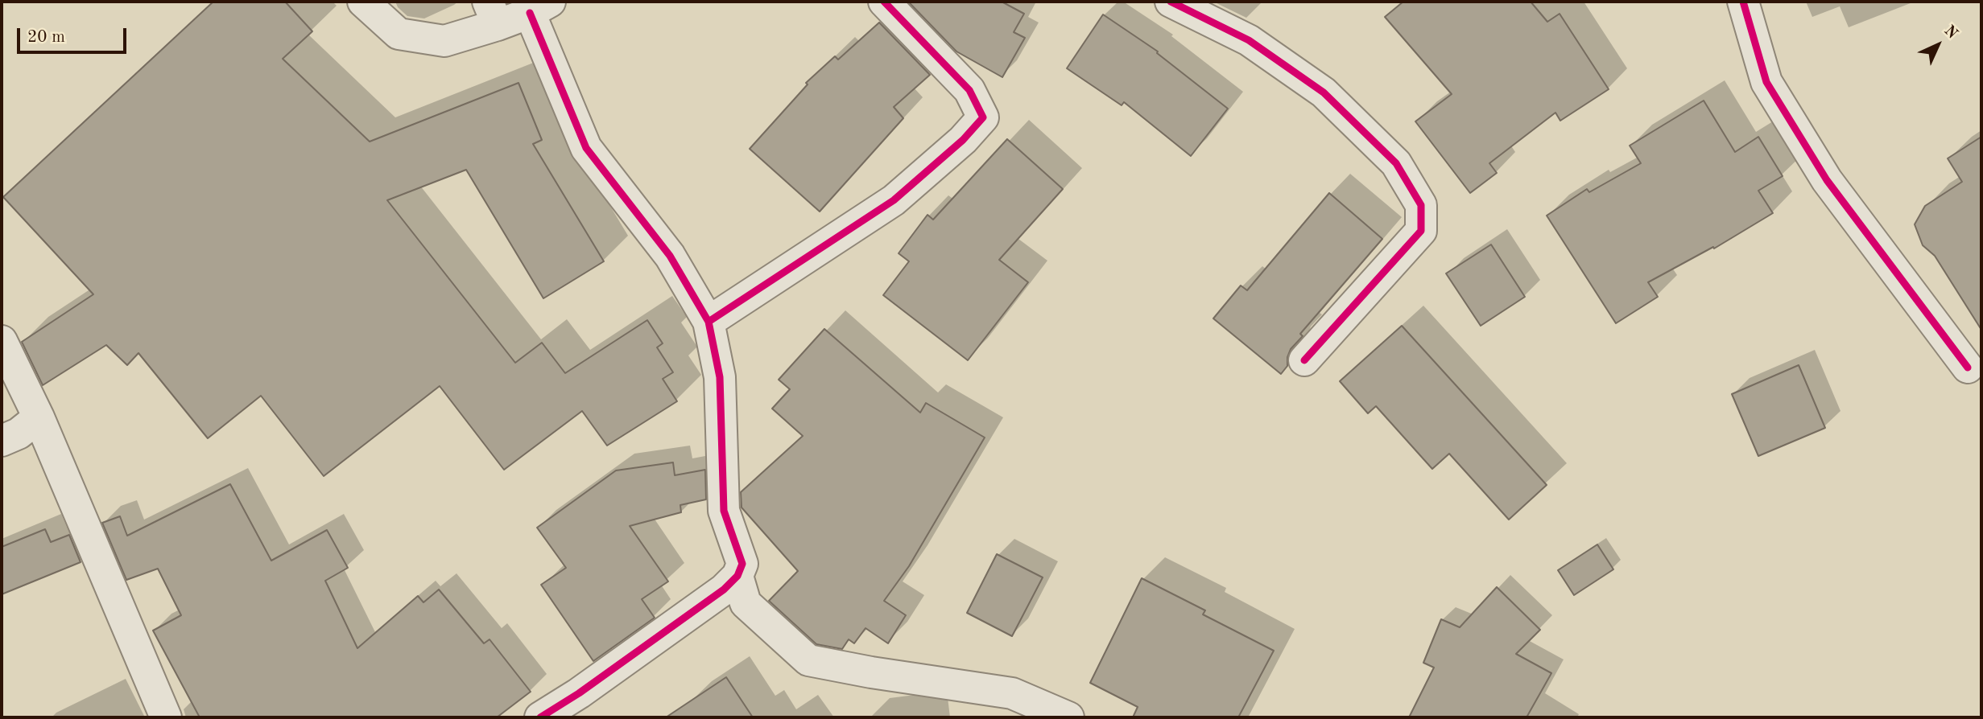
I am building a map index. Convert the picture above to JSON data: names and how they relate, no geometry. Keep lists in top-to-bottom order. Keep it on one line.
{"scale_bar":"20 m","north":"top right"}
